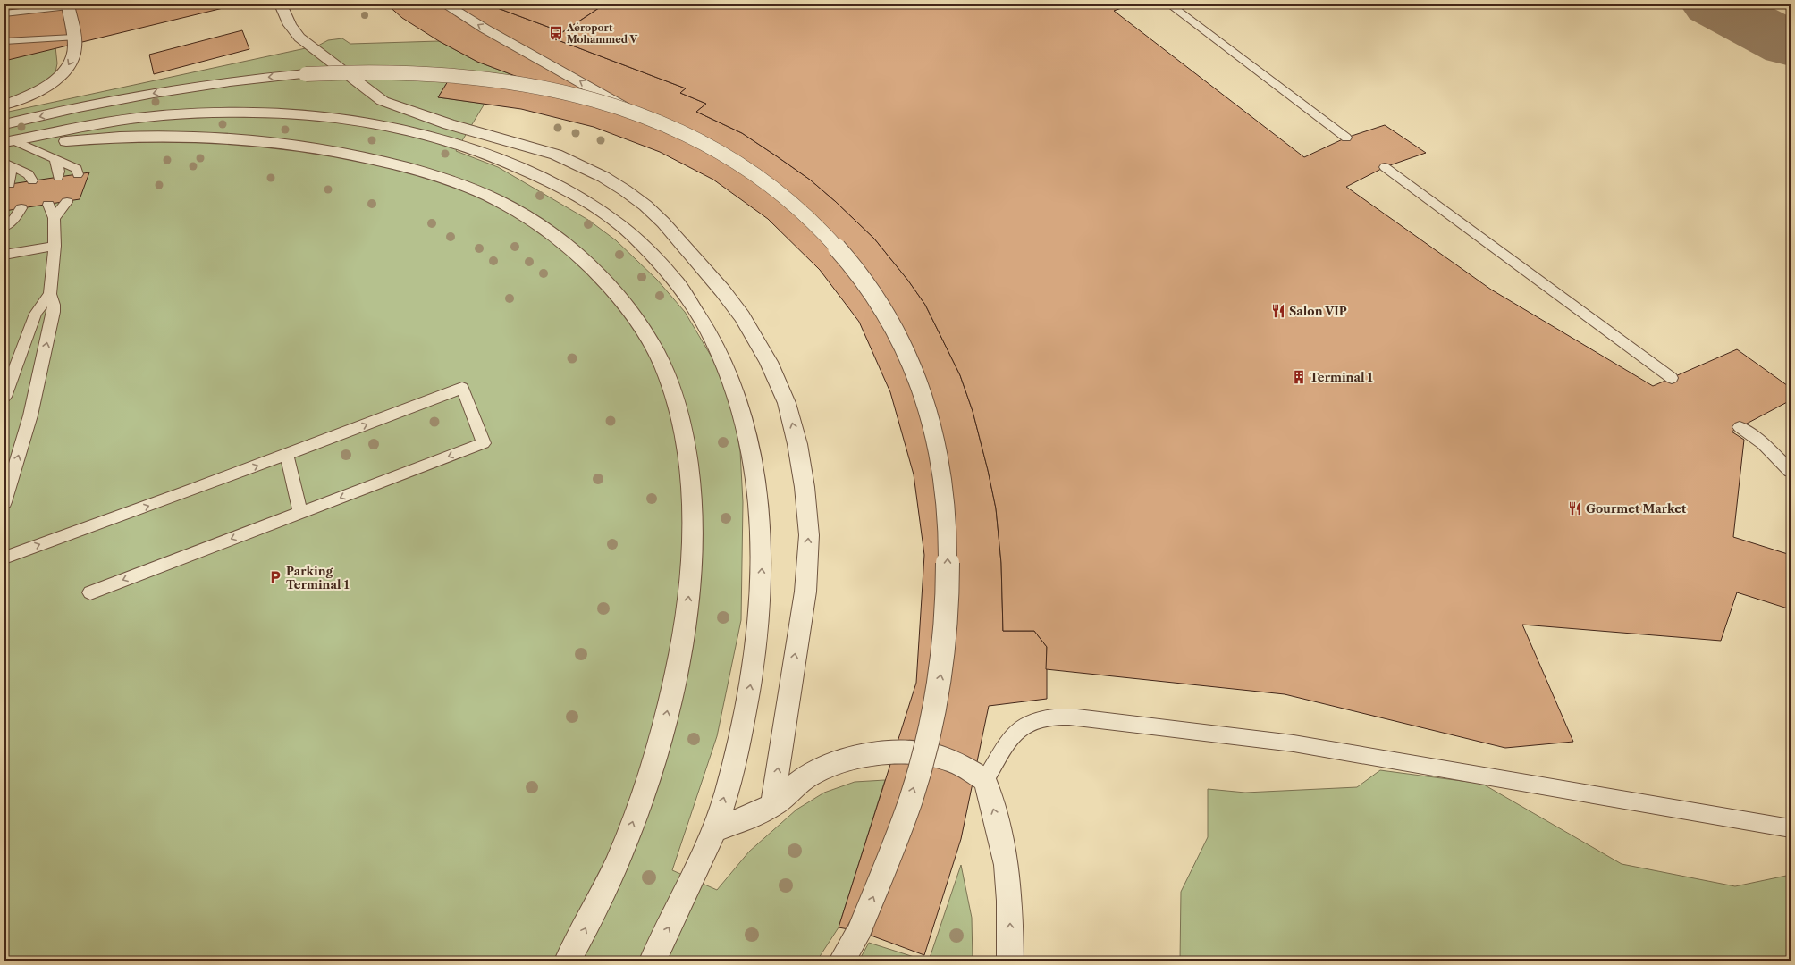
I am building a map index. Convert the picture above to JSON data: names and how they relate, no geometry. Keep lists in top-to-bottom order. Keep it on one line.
{"places":{"bus stop":["Aéroport Mohammed V"],"restaurant":["Salon VIP","Gourmet Market"],"building":["Terminal 1"],"parking":["Parking Terminal 1"]}}
